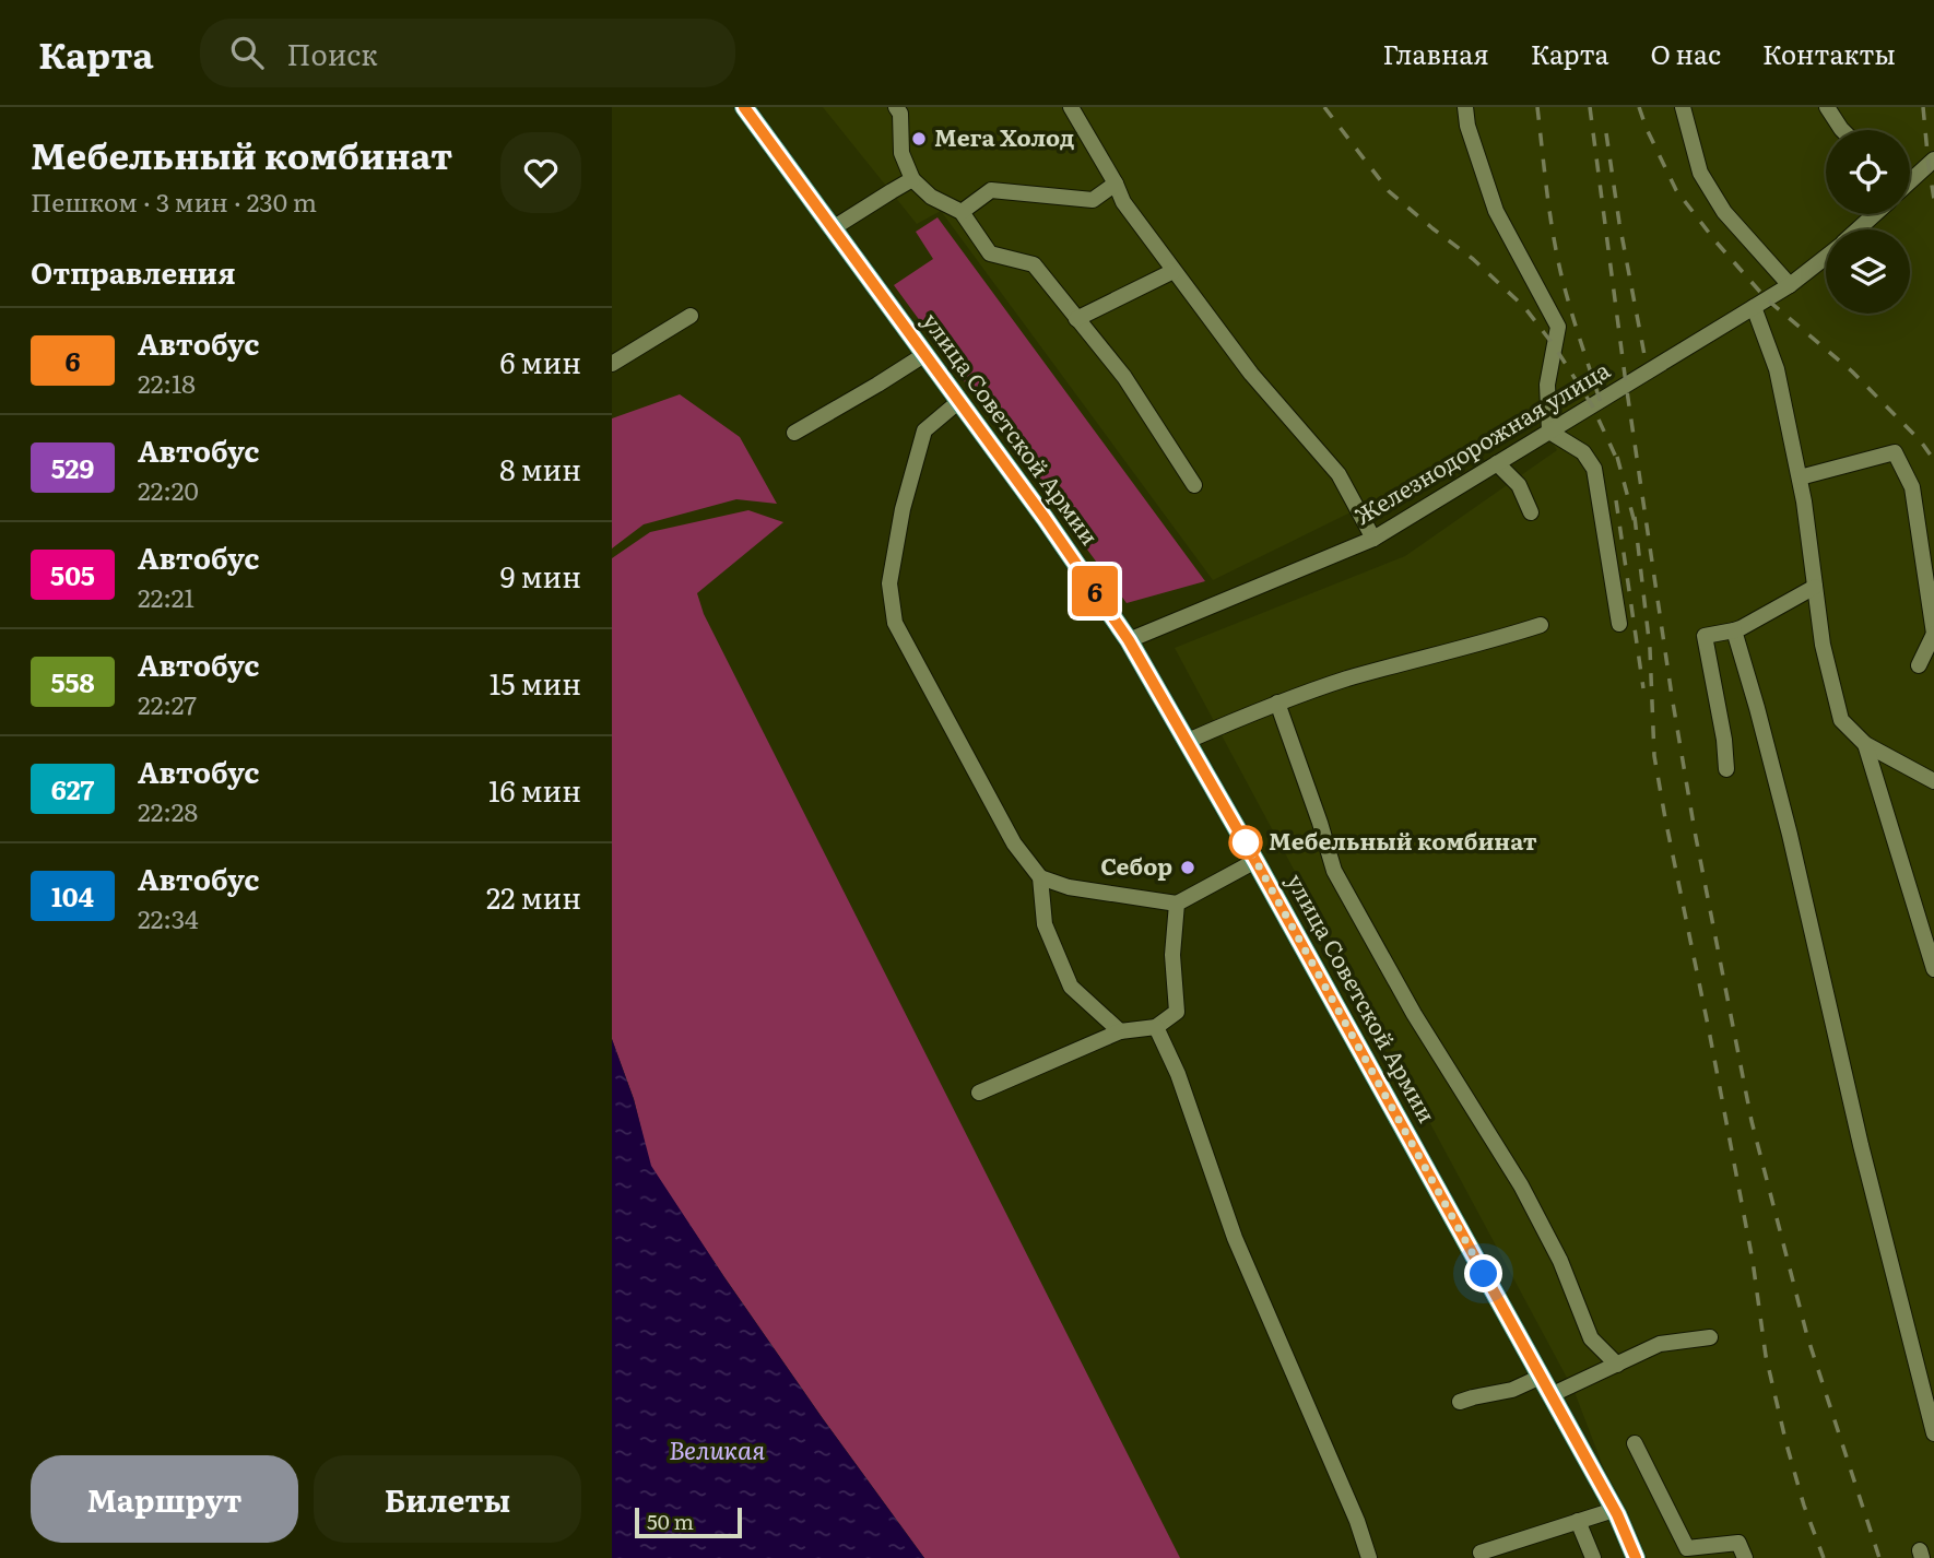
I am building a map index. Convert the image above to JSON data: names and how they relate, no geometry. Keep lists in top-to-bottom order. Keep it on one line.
{"streets":{"main road":["улица Советской Армии"],"street":["Железнодорожная улица"]},"crossings":[["улица Советской Армии","Железнодорожная улица"]],"water":["Великая"],"places":["Мега Холод","Мебельный комбинат","Себор"],"lines":["bus line 6"],"scale_bar":"50 m","page":{"header":"Карта","search":"Поиск","nav":["Главная","Карта","О нас","Контакты"],"heading":[["Мебельный комбинат","Пешком · 3 мин · 230 m"],"Отправления"],"on_map":"6","list":[{"mark":"6","name":"Автобус","note":"22:18","value":"6 мин"},{"mark":"529","name":"Автобус","note":"22:20","value":"8 мин"},{"mark":"505","name":"Автобус","note":"22:21","value":"9 мин"},{"mark":"558","name":"Автобус","note":"22:27","value":"15 мин"},{"mark":"627","name":"Автобус","note":"22:28","value":"16 мин"},{"mark":"104","name":"Автобус","note":"22:34","value":"22 мин"}],"buttons":["Маршрут","Билеты"],"scale":"50 m"}}
